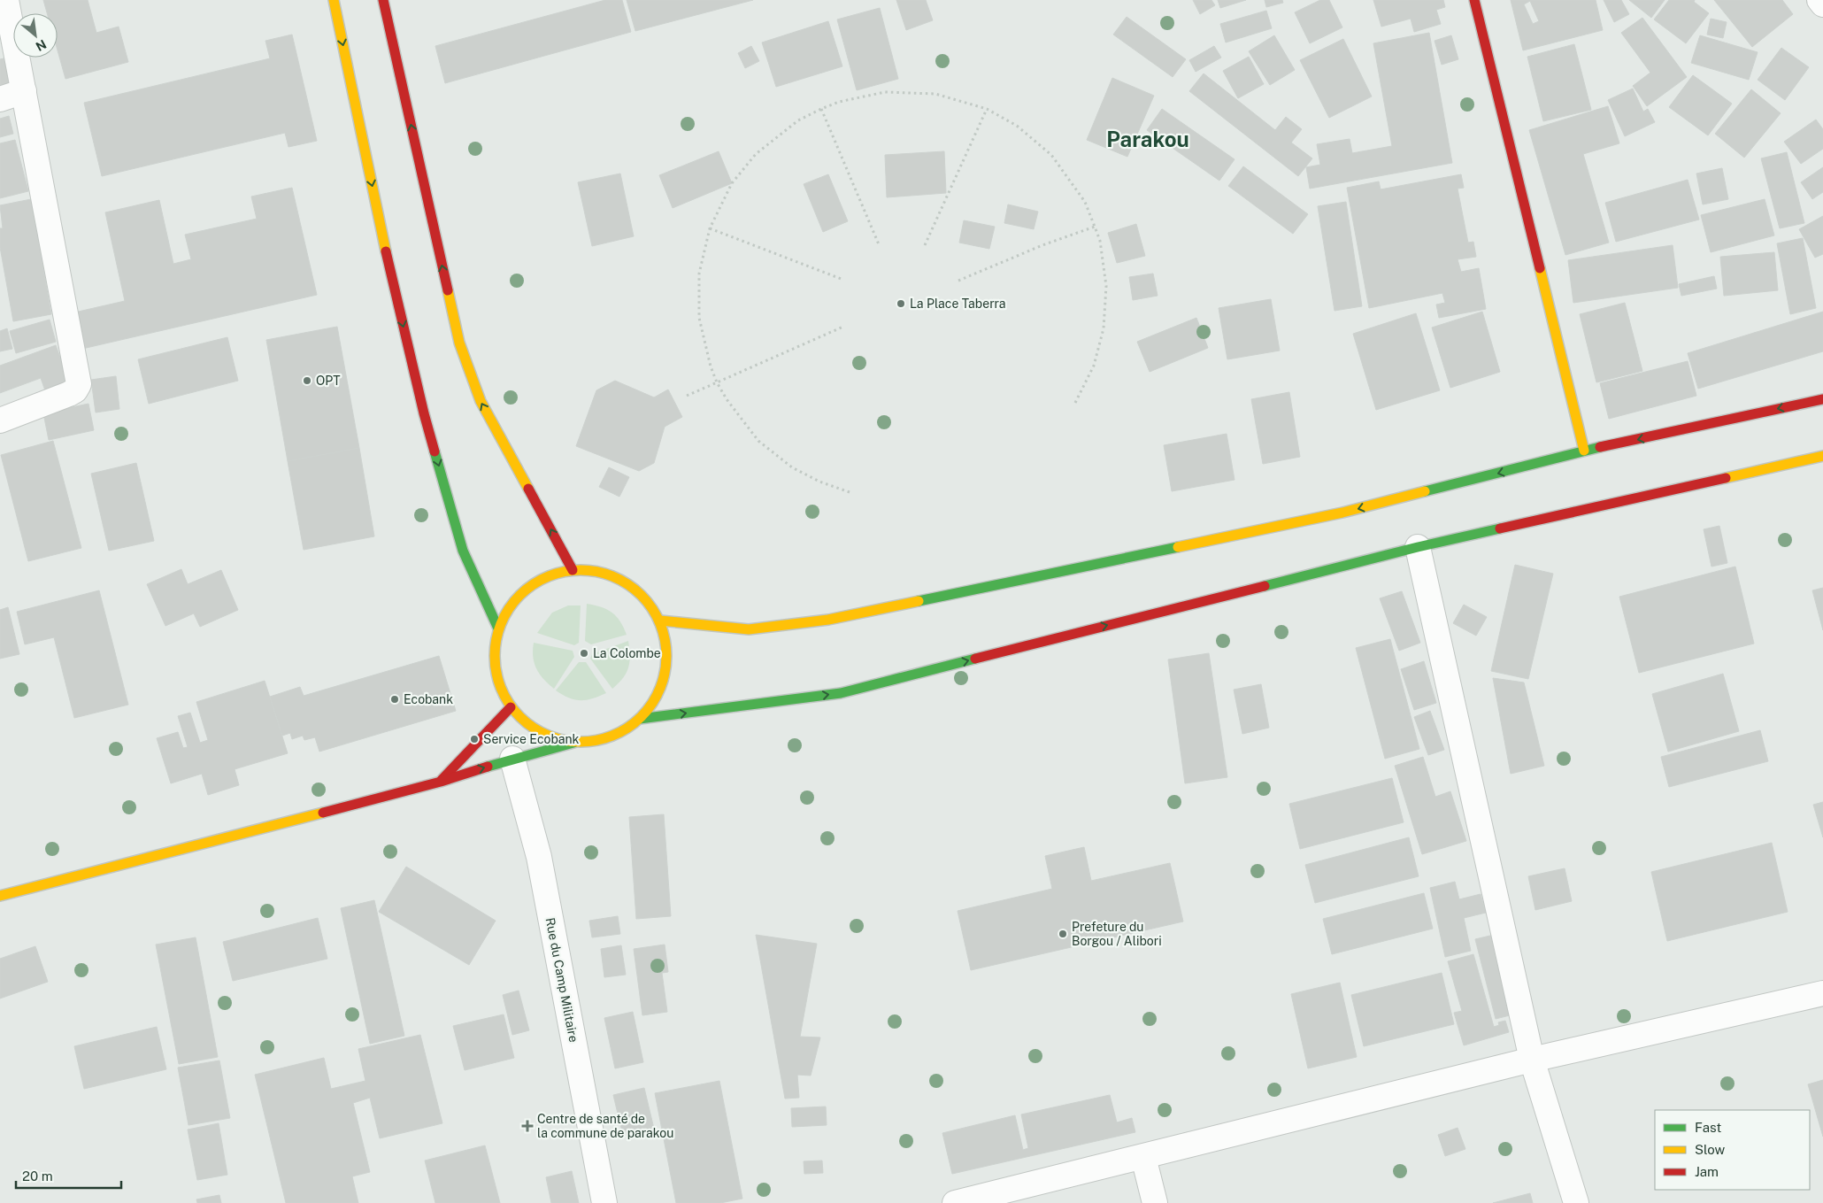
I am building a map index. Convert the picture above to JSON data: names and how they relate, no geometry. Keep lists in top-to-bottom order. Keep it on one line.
{"streets":{"street":["Rue du Camp Militaire"]},"districts":["Parakou"],"places":{"other":["La Place Taberra","OPT","La Colombe","Ecobank","Service Ecobank","Prefeture du Borgou / Alibori"],"health":["Centre de santé de la commune de parakou"]},"legend":["Fast","Slow","Jam"],"scale_bar":"20 m","north":"bottom right"}
